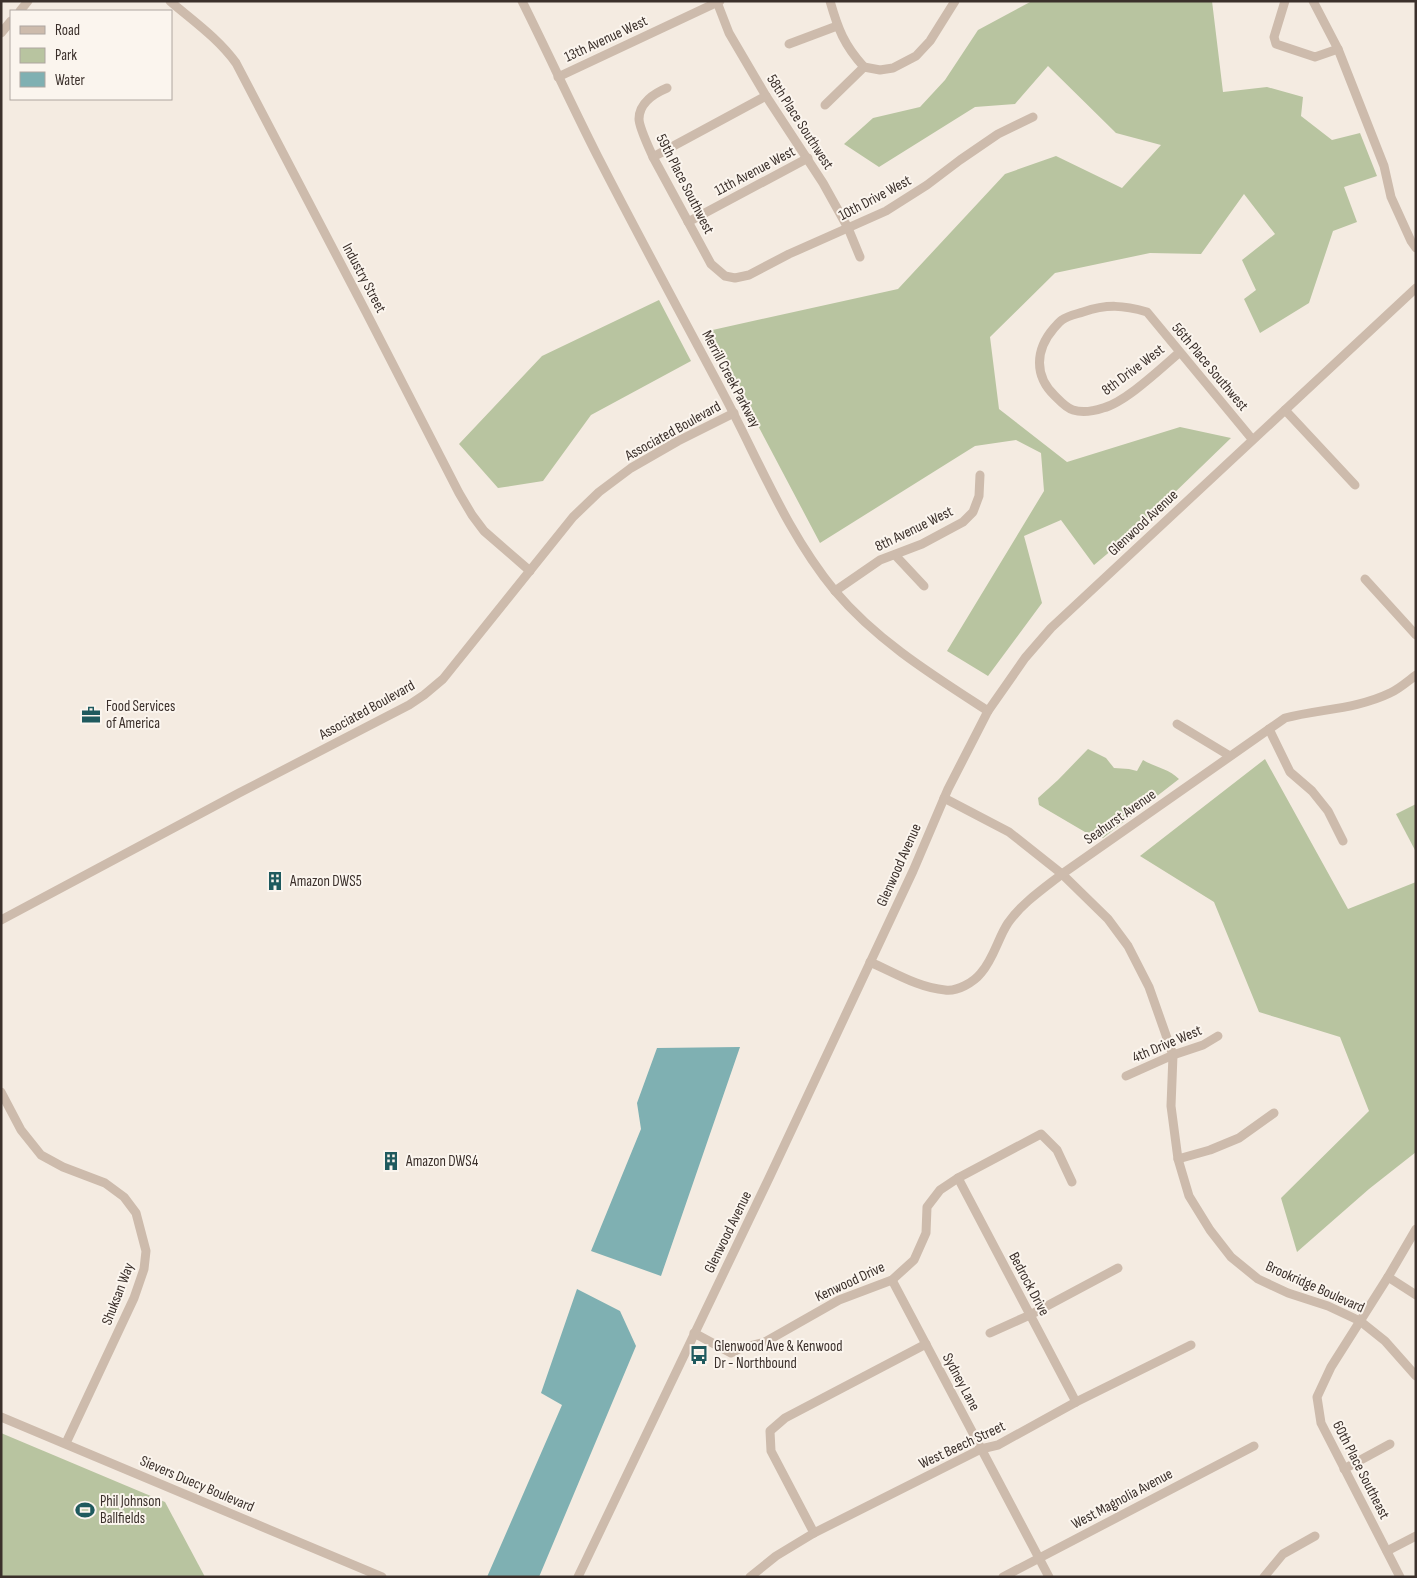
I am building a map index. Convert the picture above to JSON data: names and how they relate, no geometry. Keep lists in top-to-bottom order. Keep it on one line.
{"streets":{"street":["13th Avenue West","58th Place Southwest","11th Avenue West","59th Place Southwest","10th Drive West","Industry Street","56th Place Southwest","8th Drive West","Merrill Creek Parkway","Associated Boulevard","Glenwood Avenue","8th Avenue West","Seahurst Avenue","4th Drive West","Kenwood Drive","Bedrock Drive","Brookridge Boulevard","Shuksan Way","Sydney Lane","West Beech Street","60th Place Southeast","Sievers Duecy Boulevard","West Magnolia Avenue"]},"crossings":[["13th Avenue West","58th Place Southwest"],["13th Avenue West","Merrill Creek Parkway"],["58th Place Southwest","11th Avenue West"],["58th Place Southwest","10th Drive West"],["11th Avenue West","59th Place Southwest"],["59th Place Southwest","10th Drive West"],["Industry Street","Associated Boulevard"],["56th Place Southwest","8th Drive West"],["56th Place Southwest","Glenwood Avenue"],["Merrill Creek Parkway","Associated Boulevard"],["Merrill Creek Parkway","Glenwood Avenue"],["Merrill Creek Parkway","8th Avenue West"],["Glenwood Avenue","Seahurst Avenue"],["Glenwood Avenue","Kenwood Drive"],["Glenwood Avenue","Brookridge Boulevard"],["Seahurst Avenue","Brookridge Boulevard"],["4th Drive West","Brookridge Boulevard"],["Kenwood Drive","Bedrock Drive"],["Kenwood Drive","Sydney Lane"],["Bedrock Drive","West Beech Street"],["Brookridge Boulevard","60th Place Southeast"],["Shuksan Way","Sievers Duecy Boulevard"],["Sydney Lane","West Beech Street"],["Sydney Lane","West Magnolia Avenue"]],"places":{"office":["Food Services of America"],"building":["Amazon DWS5","Amazon DWS4"],"bus stop":["Glenwood Ave & Kenwood Dr - Northbound"],"sports":["Phil Johnson Ballfields"]},"legend":["Road","Park","Water"]}
